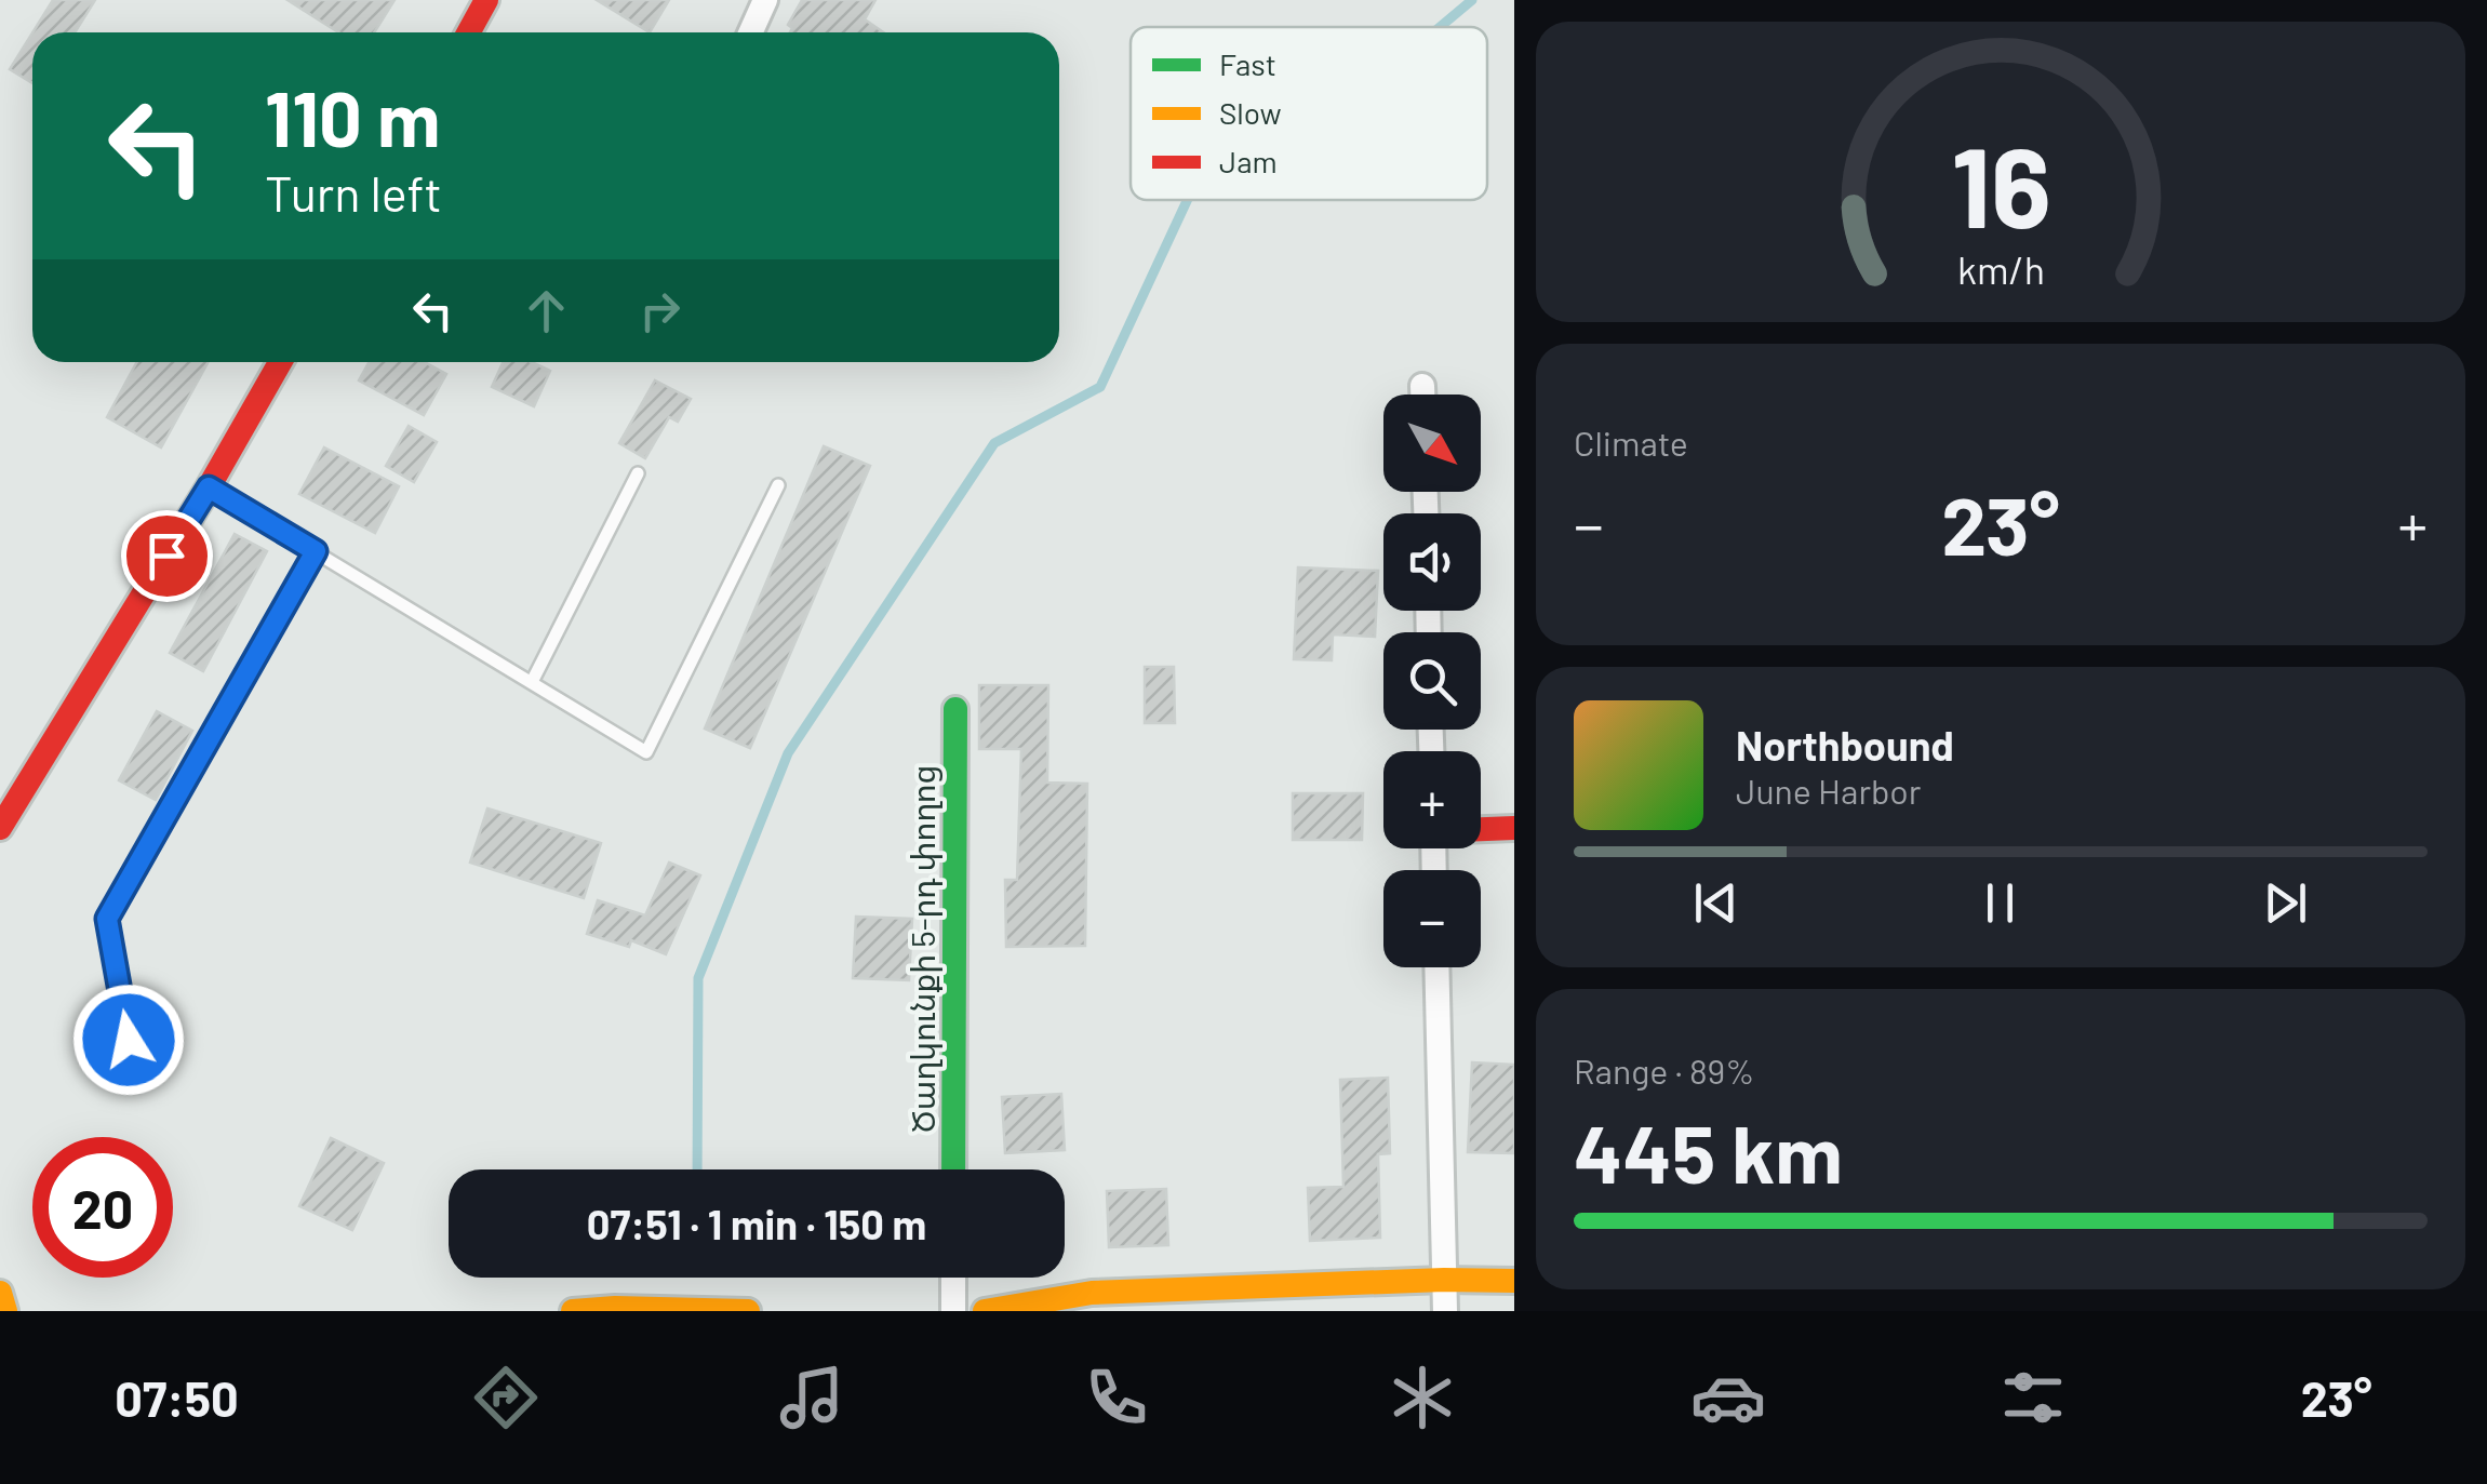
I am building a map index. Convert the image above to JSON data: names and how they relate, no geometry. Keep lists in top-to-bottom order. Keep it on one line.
{"streets":{"street":["Ծաղկունքի 5-րդ փողոց"]},"legend":["Fast","Slow","Jam"],"north":"bottom right","page":{"turn":["110 m","Turn left"],"tile":["Climate",["Range · 89%","445 km"]],"map_buttons":["+","−"],"heat":["−","23°","+"],"song":["Northbound","June Harbor"],"limit":"20","trip":"07:51 · 1 min · 150 m","tabs":["07:50","23°"],"gauge":["16","km/h"]}}
